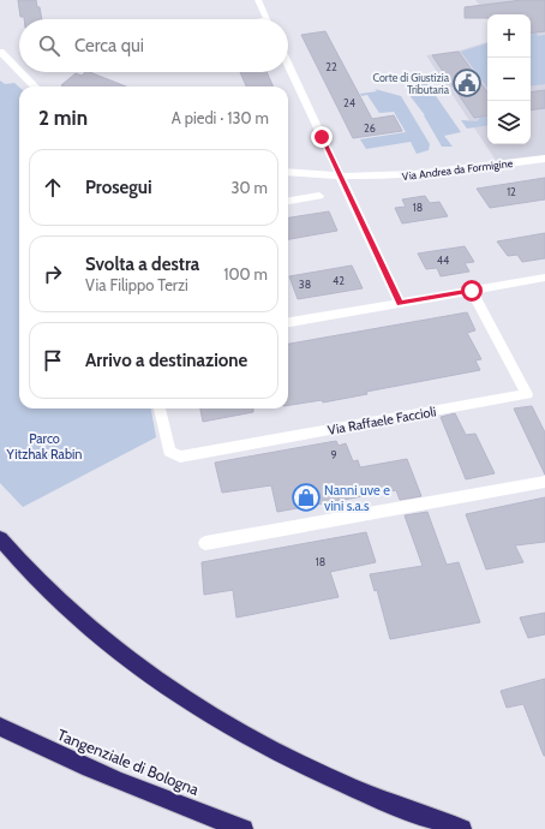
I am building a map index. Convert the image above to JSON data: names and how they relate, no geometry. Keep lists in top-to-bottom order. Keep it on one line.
{"streets":{"highway":["Tangenziale di Bologna"],"street":["Via Andrea da Formigine","Via Raffaele Faccioli"]},"parks":["Parco Yitzhak Rabin"],"places":{"public building":["Corte di Giustizia Tributaria"],"shop":["Nanni uve e vini s.a.s"]},"house_numbers":["22","24","26","12","18","44","42","38","9","18"],"page":{"map_buttons":["+","−"],"search":"Cerca qui","heading":["2 min","A piedi · 130 m"],"list":[["Prosegui","30 m"],["Svolta a destra","Via Filippo Terzi","100 m"],"Arrivo a destinazione"]}}
